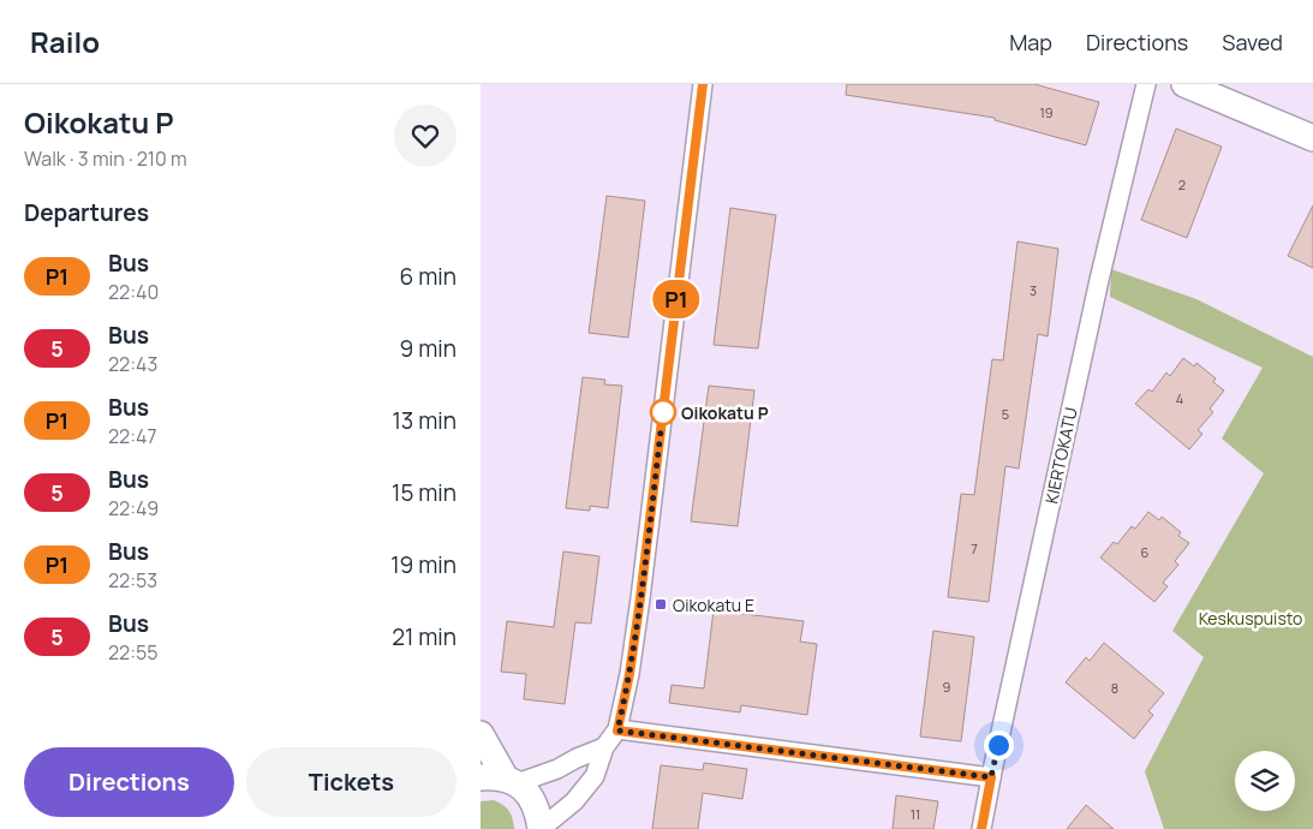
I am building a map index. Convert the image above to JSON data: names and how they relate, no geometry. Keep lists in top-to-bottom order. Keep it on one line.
{"streets":{"street":["KIERTOKATU"]},"parks":["Keskuspuisto"],"places":{"other":["Oikokatu P"],"transit":["Oikokatu E"]},"lines":["bus line P1"],"house_numbers":["19","2","3","4","5","7","6","9","8","11"],"page":{"header":"Railo","nav":["Map","Directions","Saved"],"heading":[["Oikokatu P","Walk · 3 min · 210 m"],"Departures"],"on_map":"P1","list":[{"mark":"P1","name":"Bus","note":"22:40","value":"6 min"},{"mark":"5","name":"Bus","note":"22:43","value":"9 min"},{"mark":"P1","name":"Bus","note":"22:47","value":"13 min"},{"mark":"5","name":"Bus","note":"22:49","value":"15 min"},{"mark":"P1","name":"Bus","note":"22:53","value":"19 min"},{"mark":"5","name":"Bus","note":"22:55","value":"21 min"}],"buttons":["Directions","Tickets"]}}
